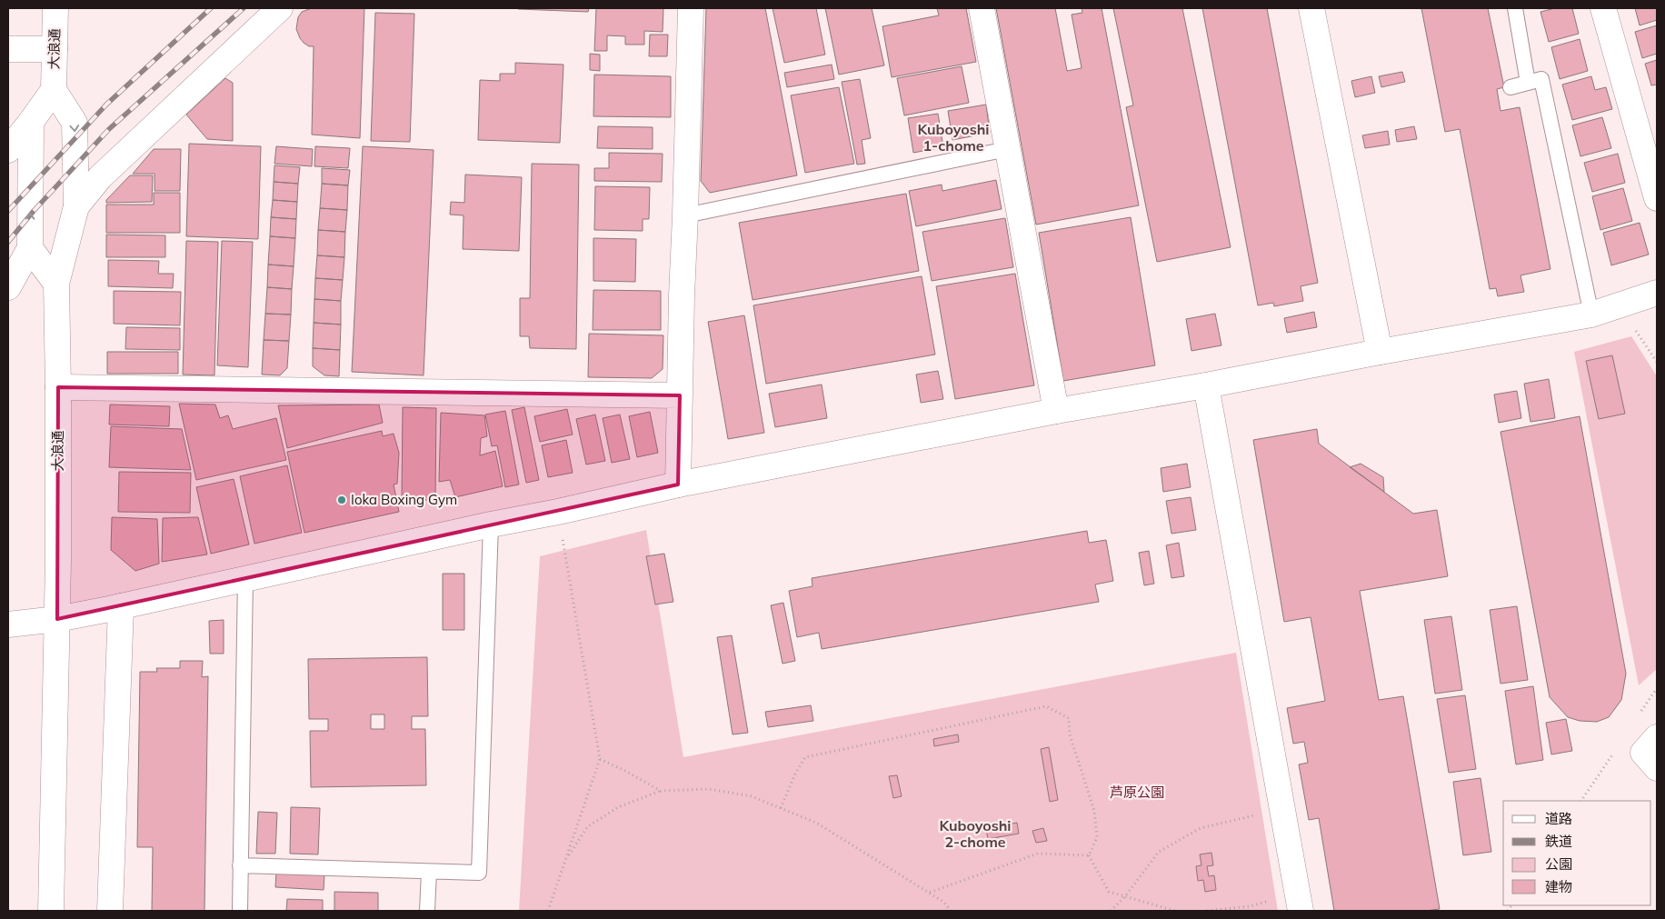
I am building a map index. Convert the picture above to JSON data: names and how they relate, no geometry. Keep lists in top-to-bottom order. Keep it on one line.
{"streets":{"street":["大浪通"]},"districts":["Kuboyoshi 1-chome","Kuboyoshi 2-chome"],"parks":["芦原公園"],"places":["Ioka Boxing Gym"],"legend":["道路","鉄道","公園","建物"]}
